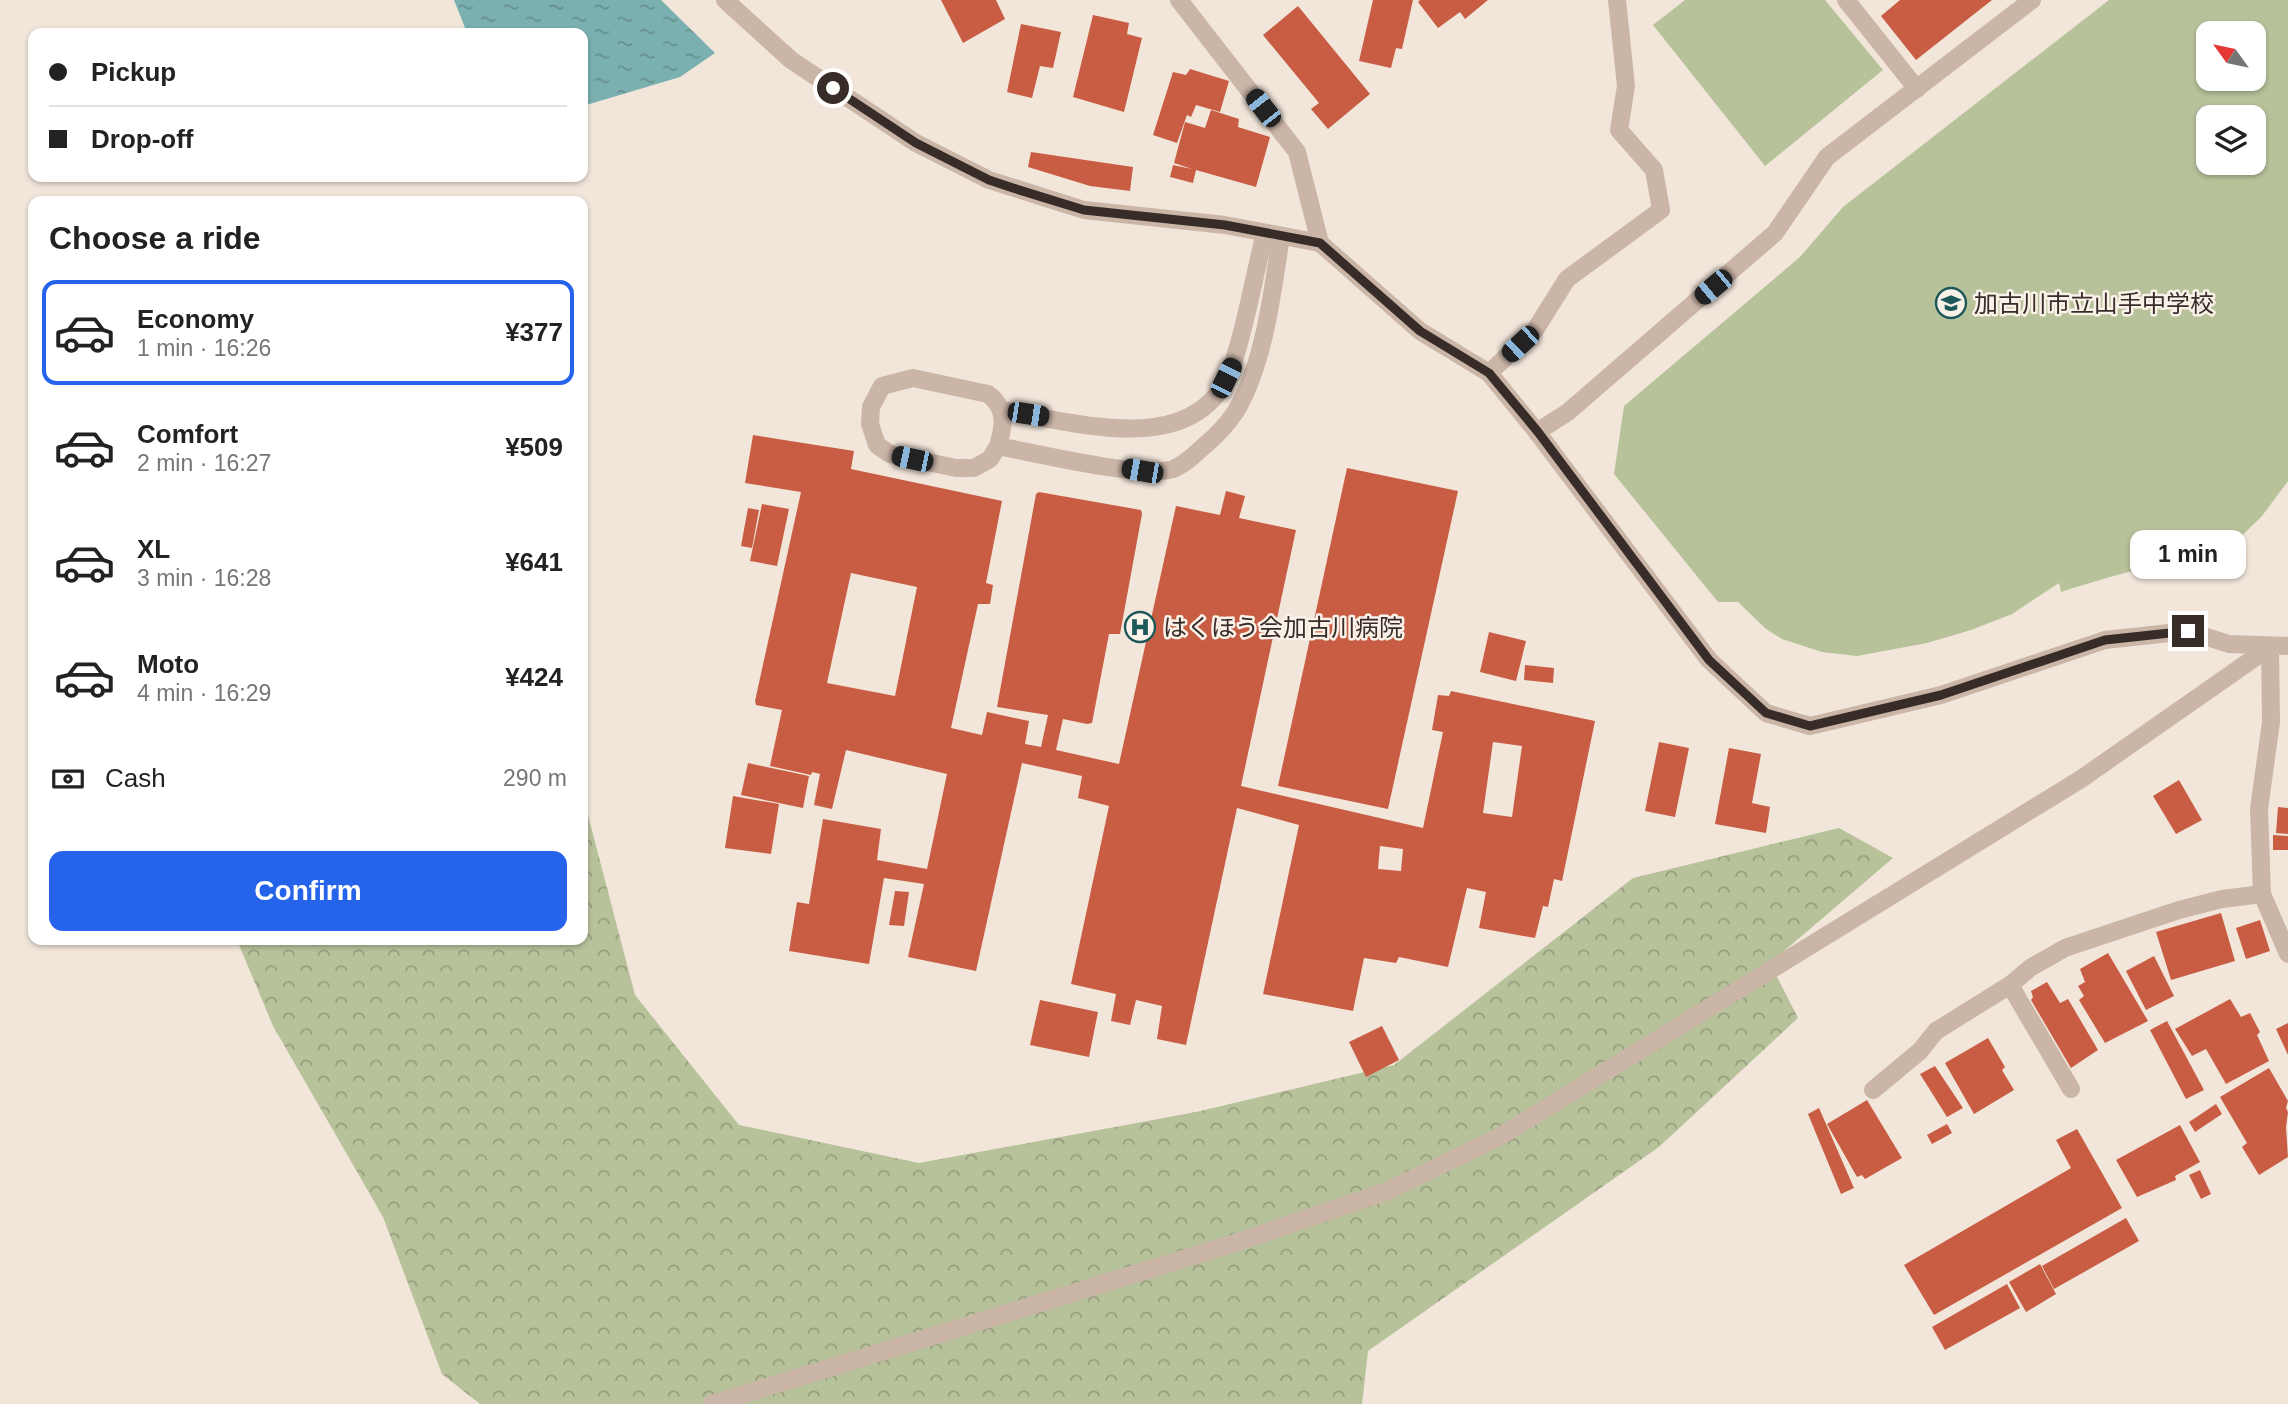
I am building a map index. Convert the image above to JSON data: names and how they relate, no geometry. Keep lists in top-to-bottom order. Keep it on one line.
{"places":{"school or university":["加古川市立山手中学校"],"hospital":["はくほう会加古川病院"]},"north":"top left","page":{"banner":["Pickup","Drop-off"],"heading":"Choose a ride","list":[{"name":"Economy","note":"1 min · 16:26","value":"¥377"},{"name":"Comfort","note":"2 min · 16:27","value":"¥509"},{"name":"XL","note":"3 min · 16:28","value":"¥641"},{"name":"Moto","note":"4 min · 16:29","value":"¥424"}],"bubble":"1 min","pay":["Cash","290 m"],"buttons":"Confirm"}}
